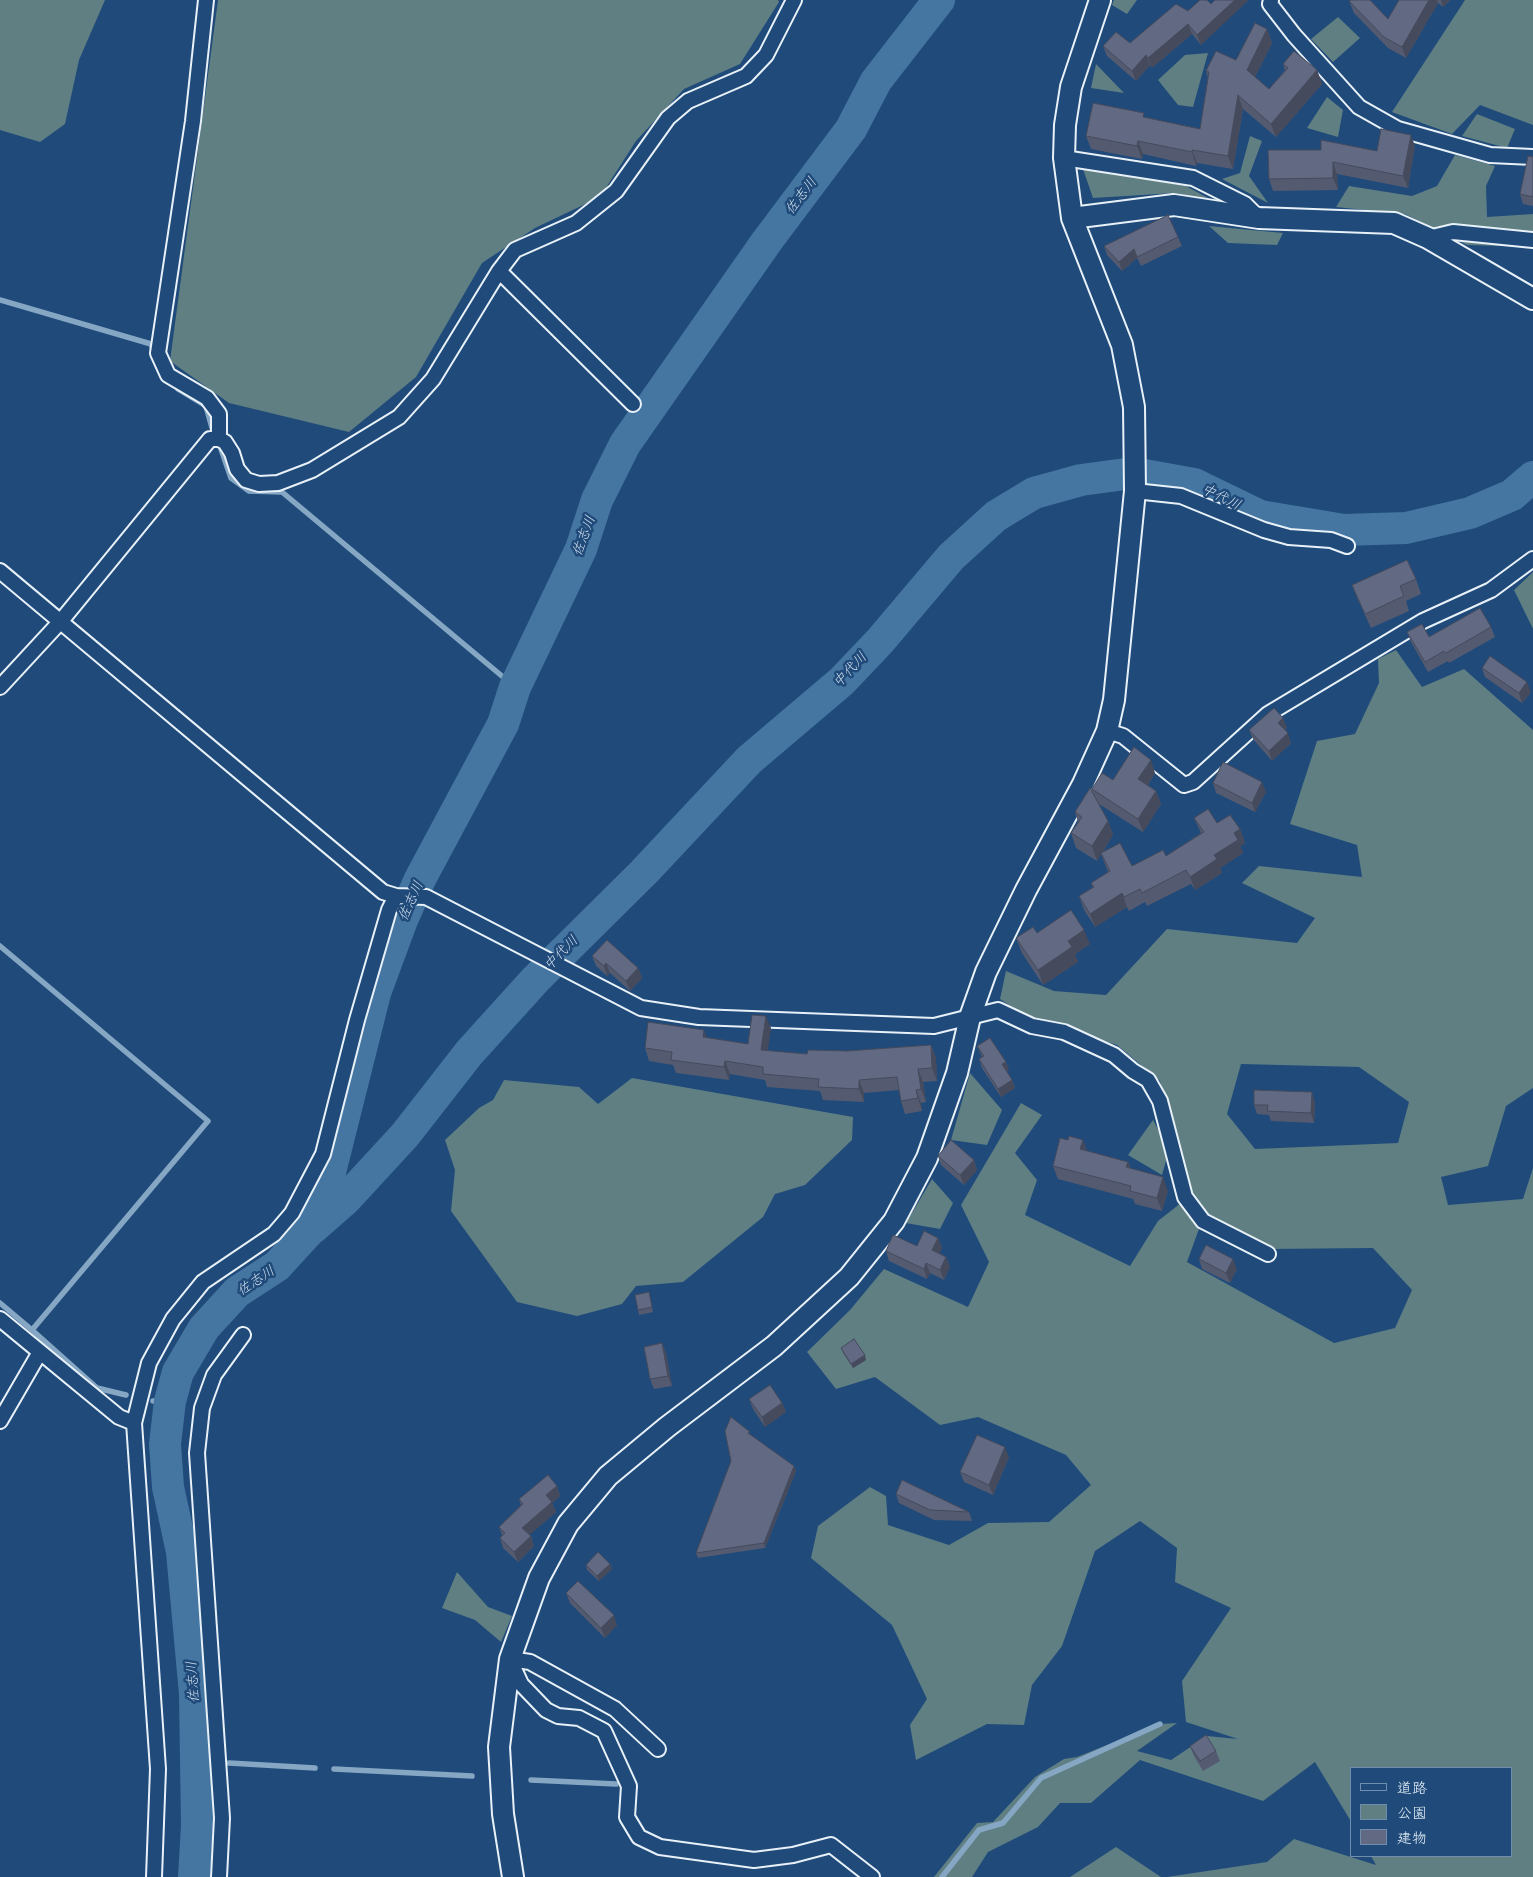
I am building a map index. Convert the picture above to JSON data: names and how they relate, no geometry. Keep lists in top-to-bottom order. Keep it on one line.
{"water":["佐志川","中代川"],"legend":["道路","公園","建物"]}
